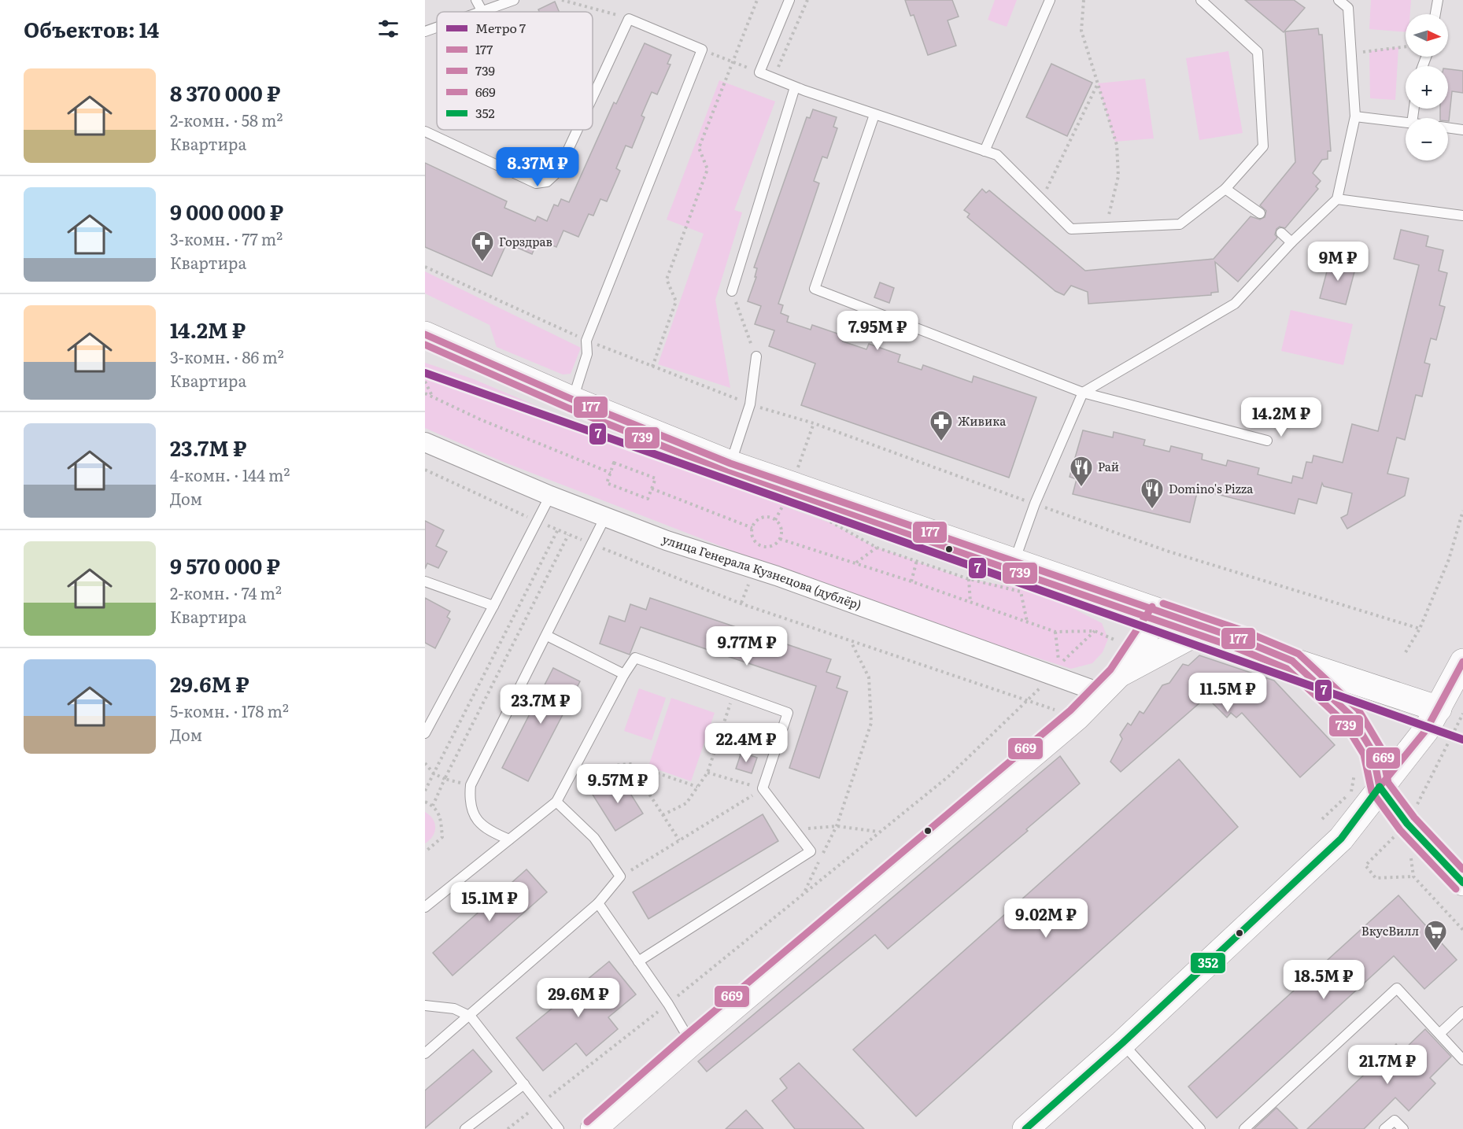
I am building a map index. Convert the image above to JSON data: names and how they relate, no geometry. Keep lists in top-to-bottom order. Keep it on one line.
{"streets":{"street":["улица Генерала Кузнецова (дублёр)"]},"places":{"pharmacy":["Горздрав","Живика"],"restaurant":["Рай","Domino's Pizza"],"supermarket":["ВкусВилл"]},"lines":["transit line 177","transit line 739","metro line 7","transit line 669","transit line 352"],"legend":["Метро 7","177","739","669","352"],"north":"right","page":{"heading":"Объектов: 14","map_buttons":["+","−"],"list":[{"name":"8 370 000 ₽","note":"2-комн. · 58 m² · Квартира"},{"name":"9 000 000 ₽","note":"3-комн. · 77 m² · Квартира"},{"name":"14.2M ₽","note":"3-комн. · 86 m² · Квартира"},{"name":"23.7M ₽","note":"4-комн. · 144 m² · Дом"},{"name":"9 570 000 ₽","note":"2-комн. · 74 m² · Квартира"},{"name":"29.6M ₽","note":"5-комн. · 178 m² · Дом"}],"price":["8.37M ₽","9M ₽","7.95M ₽","14.2M ₽","9.77M ₽","11.5M ₽","23.7M ₽","22.4M ₽","9.57M ₽","15.1M ₽","9.02M ₽","18.5M ₽","29.6M ₽","21.7M ₽"]}}
